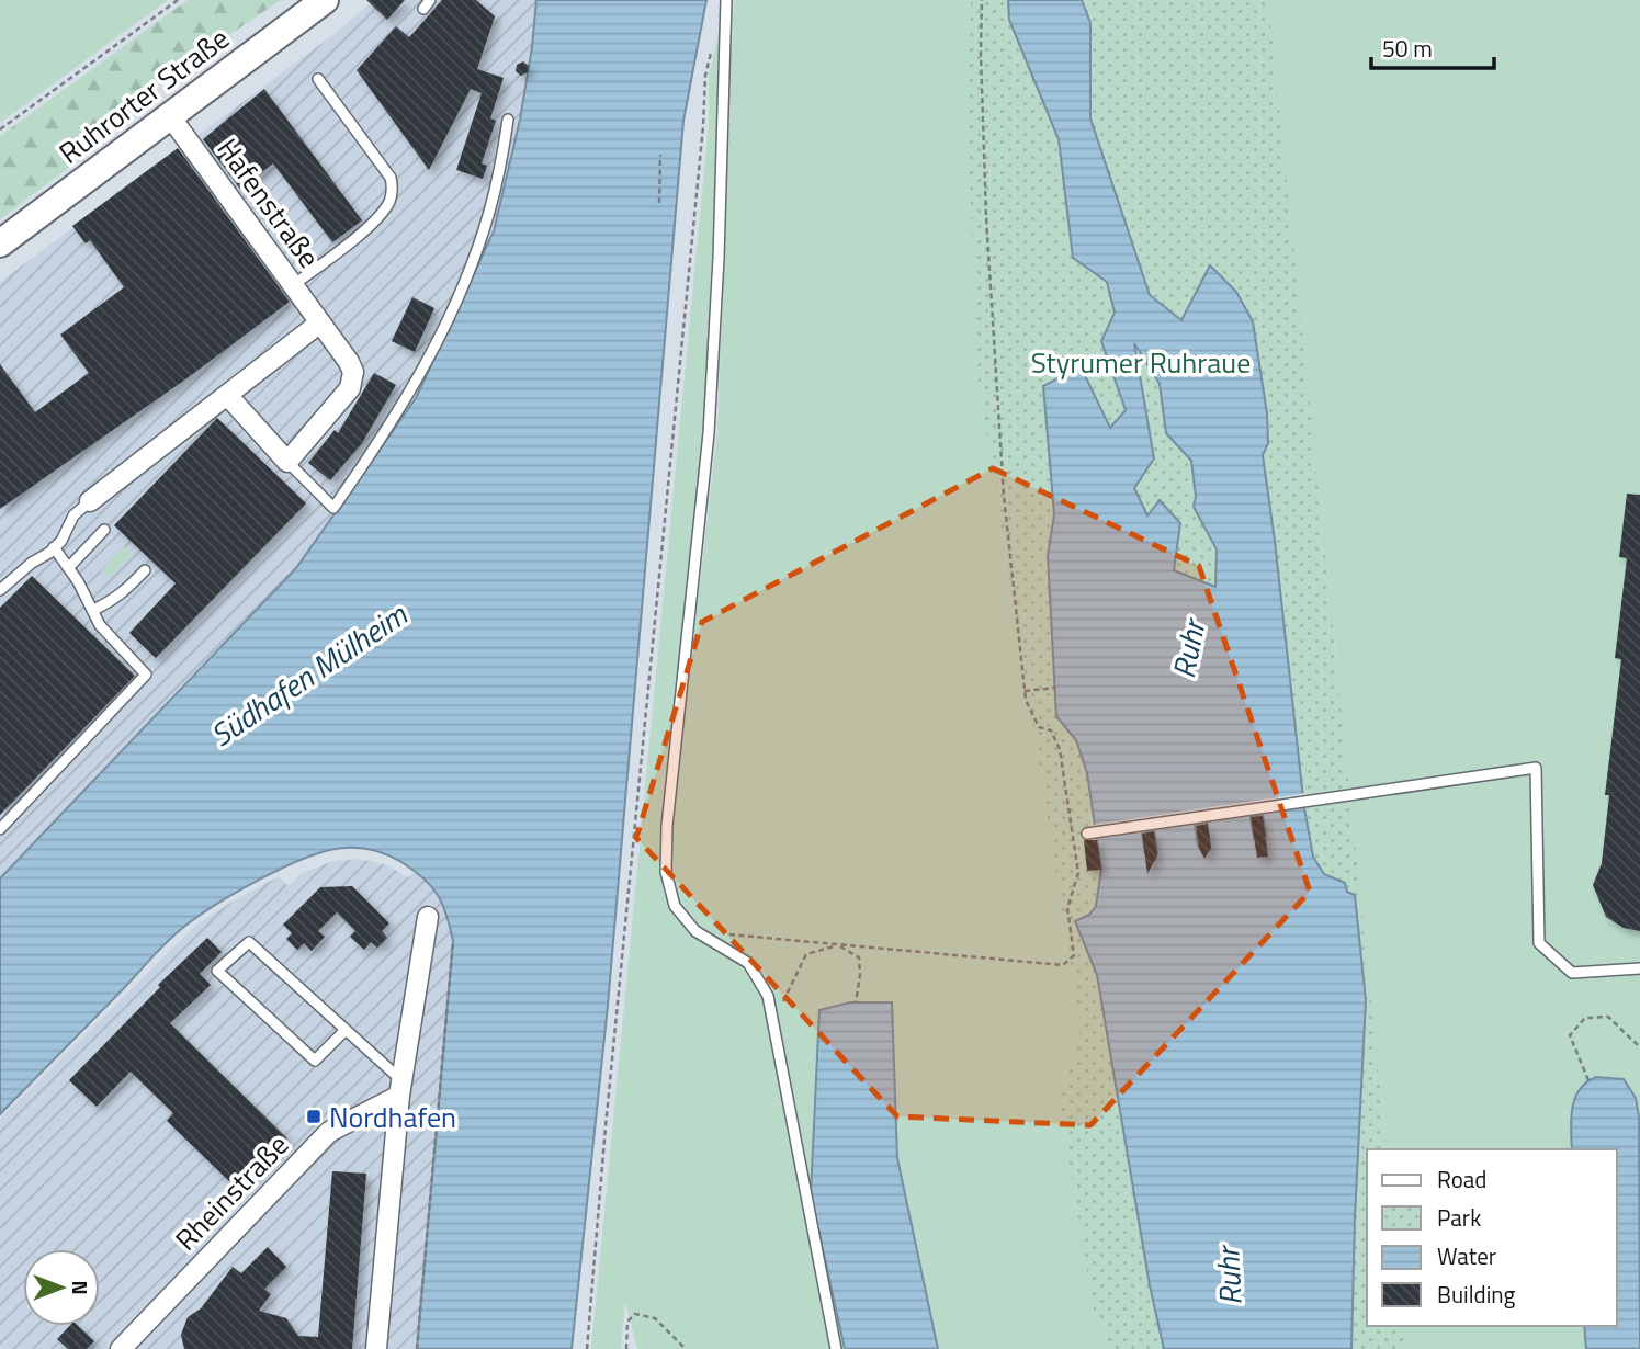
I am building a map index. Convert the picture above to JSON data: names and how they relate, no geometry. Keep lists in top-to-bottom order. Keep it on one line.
{"streets":{"main road":["Ruhrorter Straße"],"street":["Hafenstraße","Rheinstraße"]},"crossings":[["Ruhrorter Straße","Hafenstraße"]],"water":["Ruhr","Südhafen Mülheim"],"parks":["Styrumer Ruhraue"],"places":{"transit":["Nordhafen"]},"legend":["Road","Park","Water","Building"],"scale_bar":"50 m","north":"right"}
